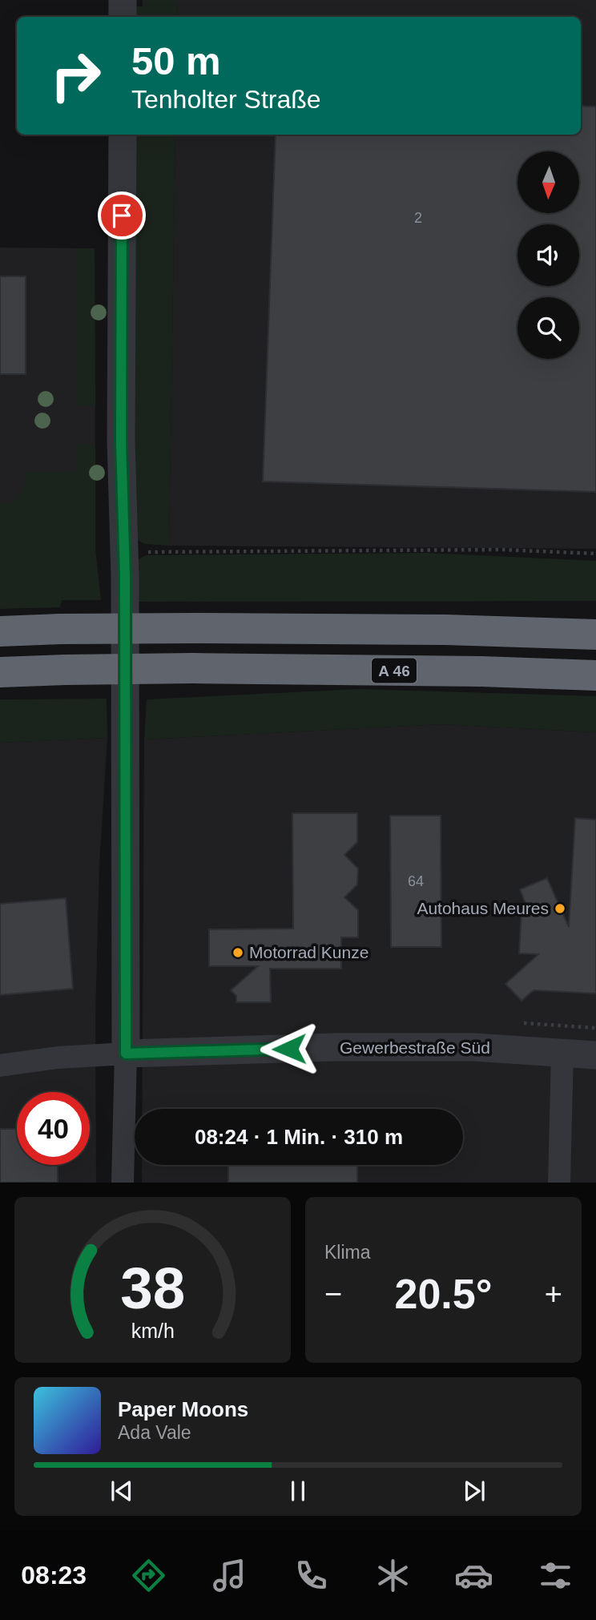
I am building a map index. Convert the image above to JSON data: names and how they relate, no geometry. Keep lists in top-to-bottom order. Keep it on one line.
{"streets":{"highway":["A 46"],"street":["Gewerbestraße Süd"]},"places":["Autohaus Meures","Motorrad Kunze"],"house_numbers":["2","64"],"north":"bottom","page":{"turn":["50 m","Tenholter Straße"],"limit":"40","trip":"08:24 · 1 Min. · 310 m","tile":"Klima","heat":["−","20.5°","+"],"song":["Paper Moons","Ada Vale"],"tabs":"08:23","gauge":["38","km/h"]}}
